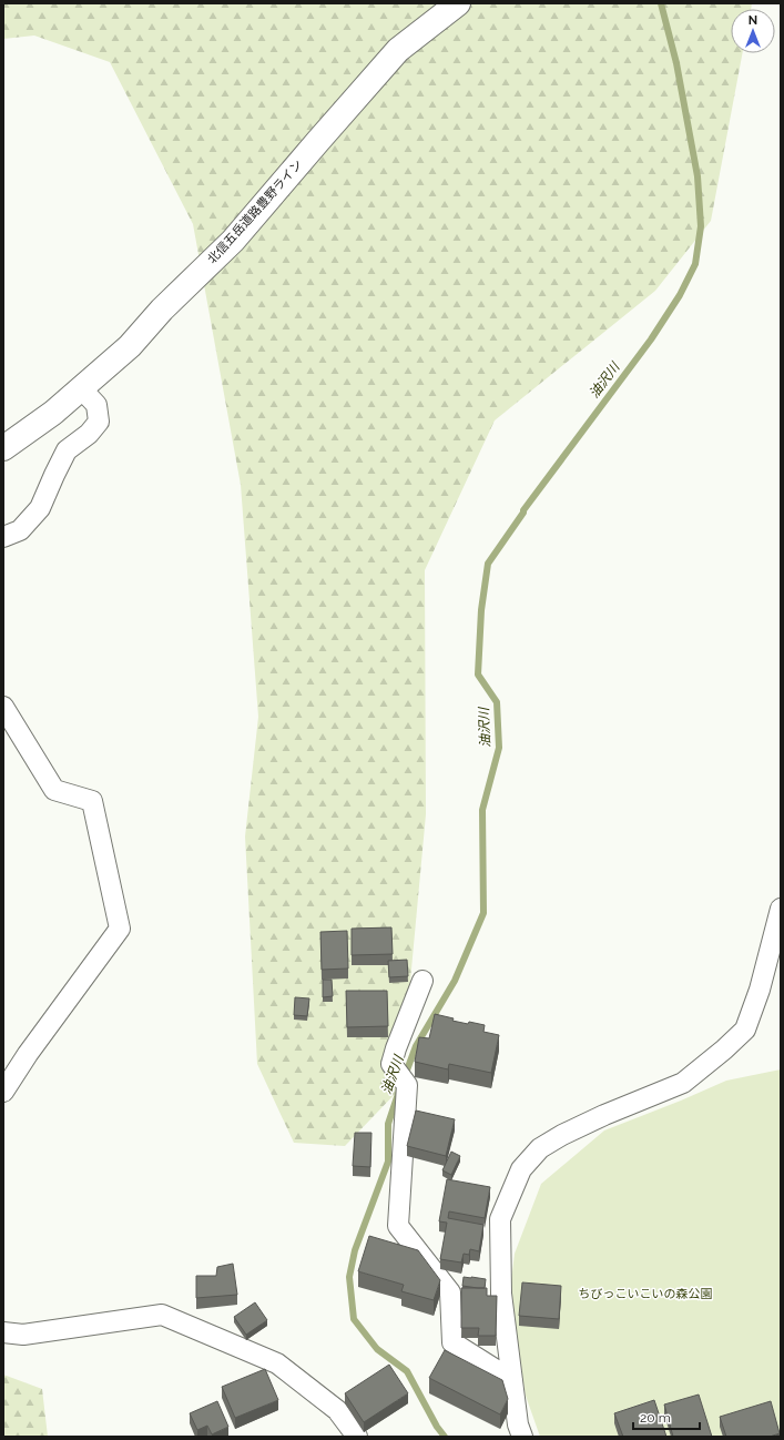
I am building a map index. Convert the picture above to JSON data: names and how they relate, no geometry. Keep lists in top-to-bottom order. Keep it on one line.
{"streets":{"street":["北信五岳道路豊野ライン"]},"water":["油沢川"],"parks":["ちびっこいこいの森公園"],"scale_bar":"20 m","north":"top"}
